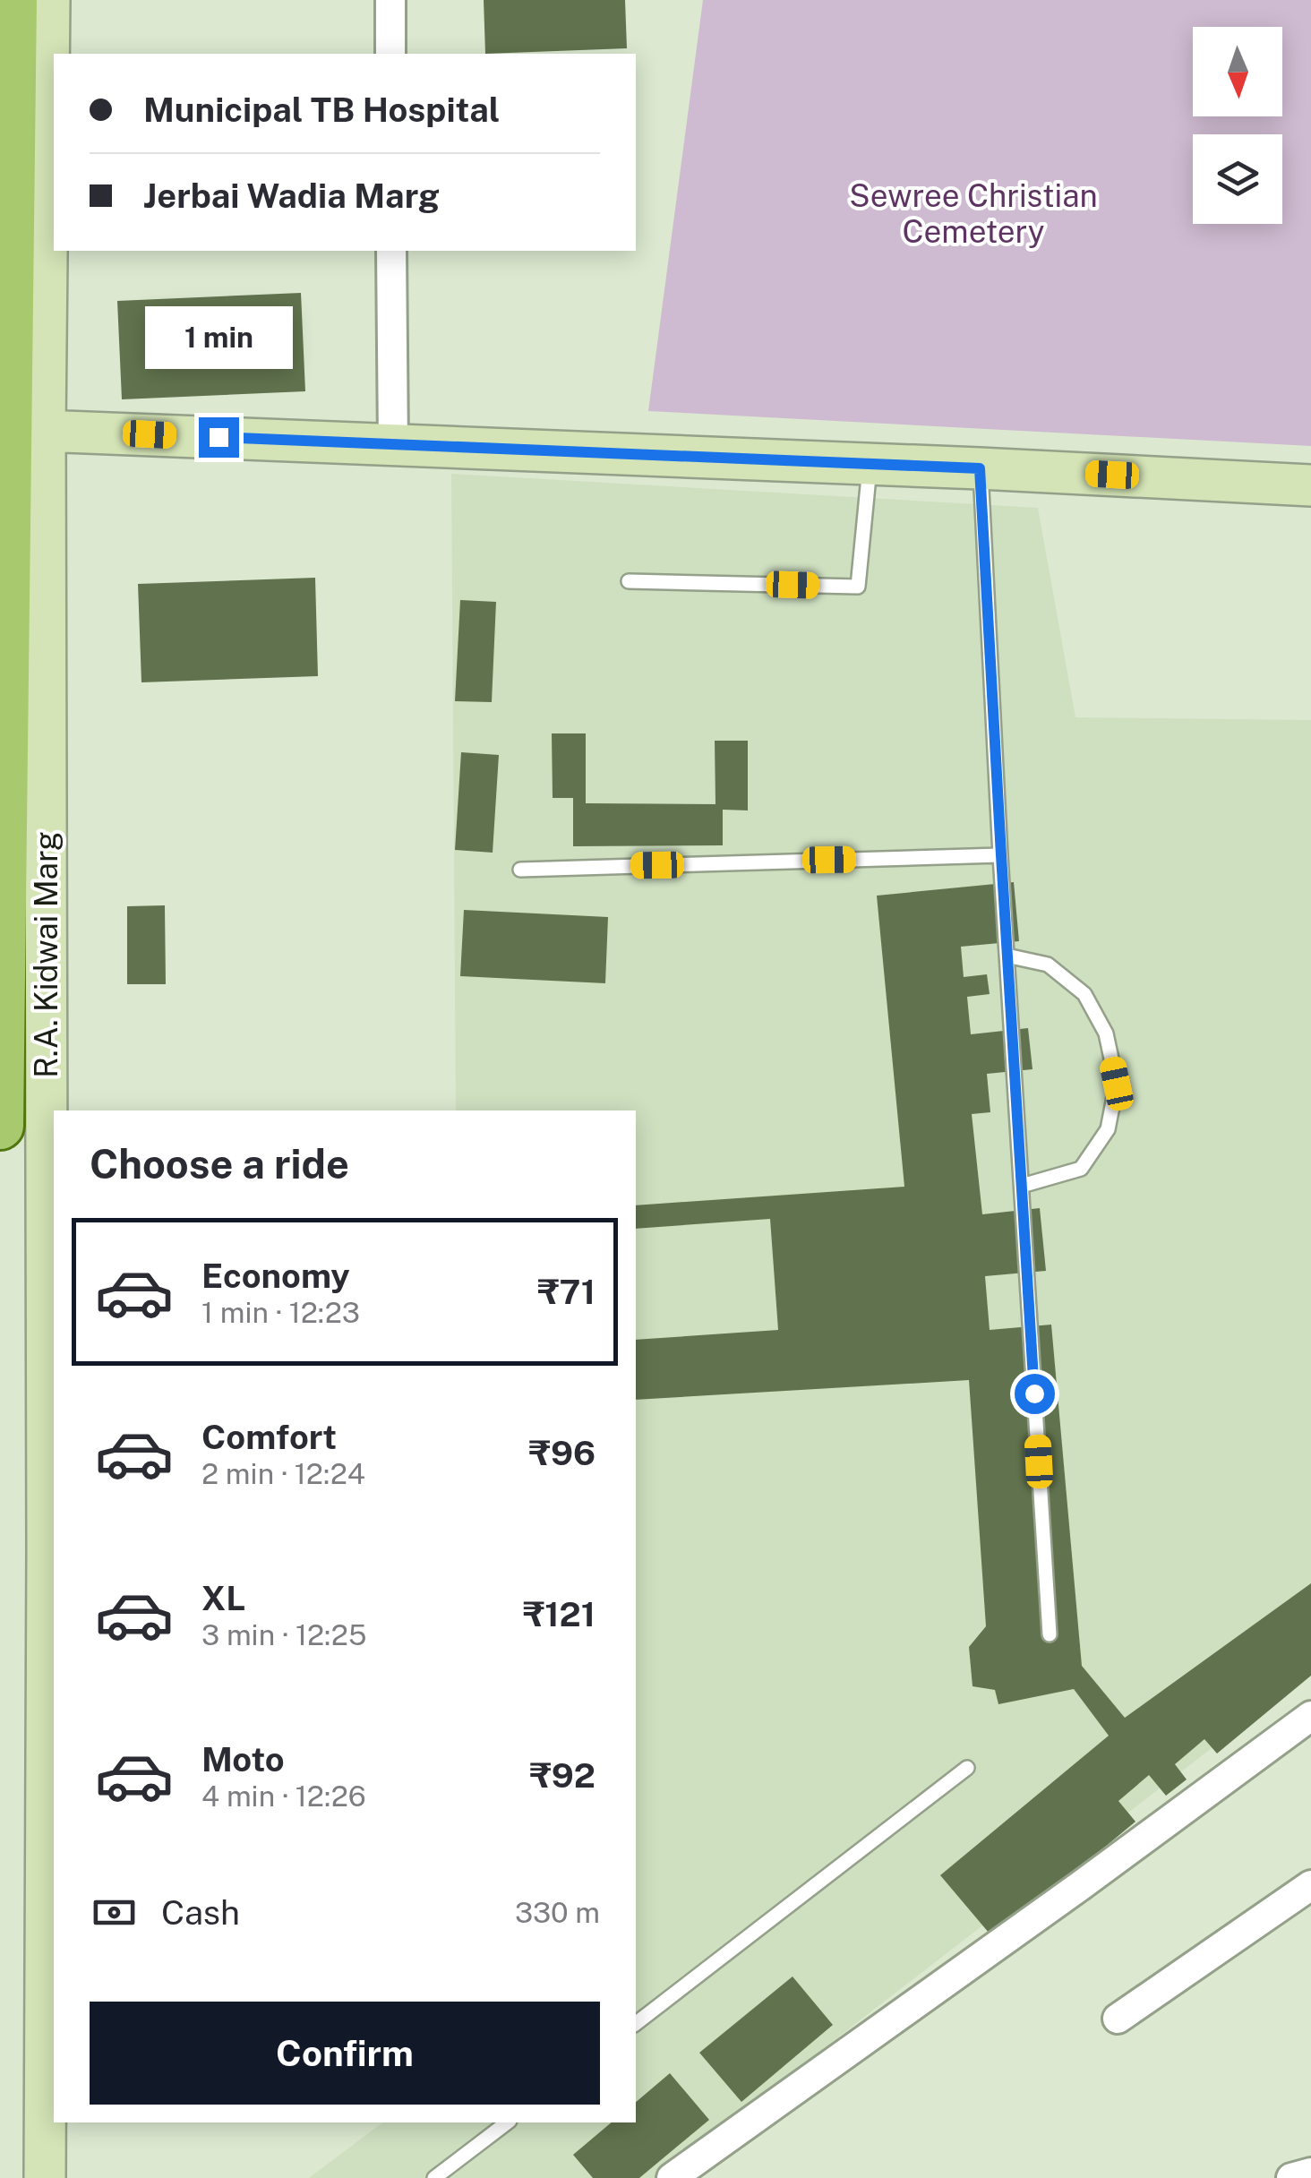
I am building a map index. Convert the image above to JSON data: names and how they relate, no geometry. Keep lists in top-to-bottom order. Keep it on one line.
{"streets":{"street":["R.A. Kidwai Marg"]},"parks":["Sewree Christian Cemetery"],"north":"bottom","page":{"banner":["Municipal TB Hospital","Jerbai Wadia Marg"],"bubble":"1 min","heading":"Choose a ride","list":[{"name":"Economy","note":"1 min · 12:23","value":"₹71"},{"name":"Comfort","note":"2 min · 12:24","value":"₹96"},{"name":"XL","note":"3 min · 12:25","value":"₹121"},{"name":"Moto","note":"4 min · 12:26","value":"₹92"}],"pay":["Cash","330 m"],"buttons":"Confirm"}}
